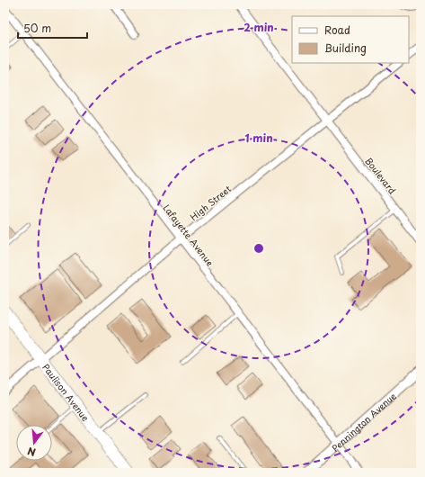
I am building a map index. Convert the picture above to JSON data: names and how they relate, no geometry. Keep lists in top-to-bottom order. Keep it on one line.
{"streets":{"main road":["Paulison Avenue"],"street":["Boulevard","High Street","Lafayette Avenue","Pennington Avenue"]},"crossings":[["Boulevard","High Street"],["High Street","Lafayette Avenue"],["High Street","Paulison Avenue"],["Lafayette Avenue","Pennington Avenue"]],"legend":["Road","Building"],"scale_bar":"50 m","north":"bottom","rings":["2 min","1 min"]}
